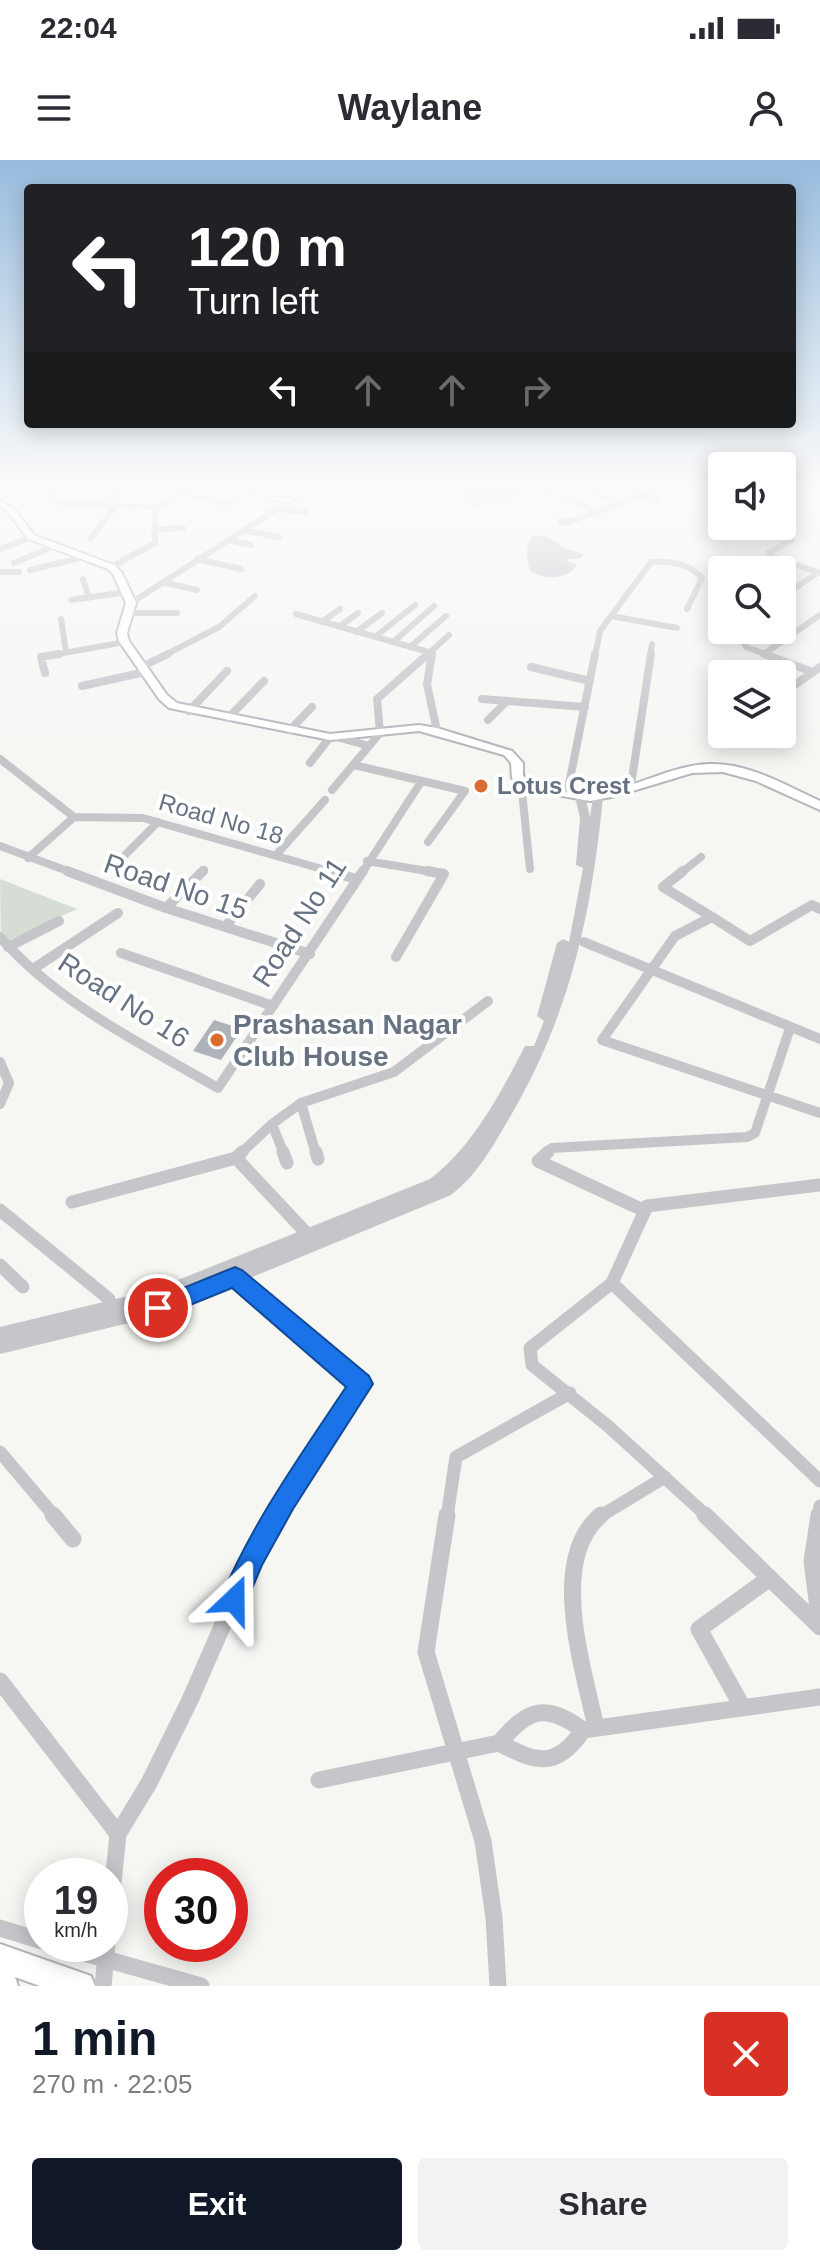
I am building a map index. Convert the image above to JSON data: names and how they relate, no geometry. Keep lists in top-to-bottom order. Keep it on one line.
{"streets":{"street":["Road No 18","Road No 15","Road No 11","Road No 16"]},"crossings":[["Road No 18","Road No 11"],["Road No 15","Road No 11"],["Road No 11","Road No 16"]],"places":["Lotus Crest","Prashasan Nagar Club House"],"page":{"status":"22:04","header":"Waylane","turn":["120 m","Turn left"],"speed":"19 km/h","limit":"30","heading":["1 min","270 m · 22:05"],"buttons":["Exit","Share"]}}
